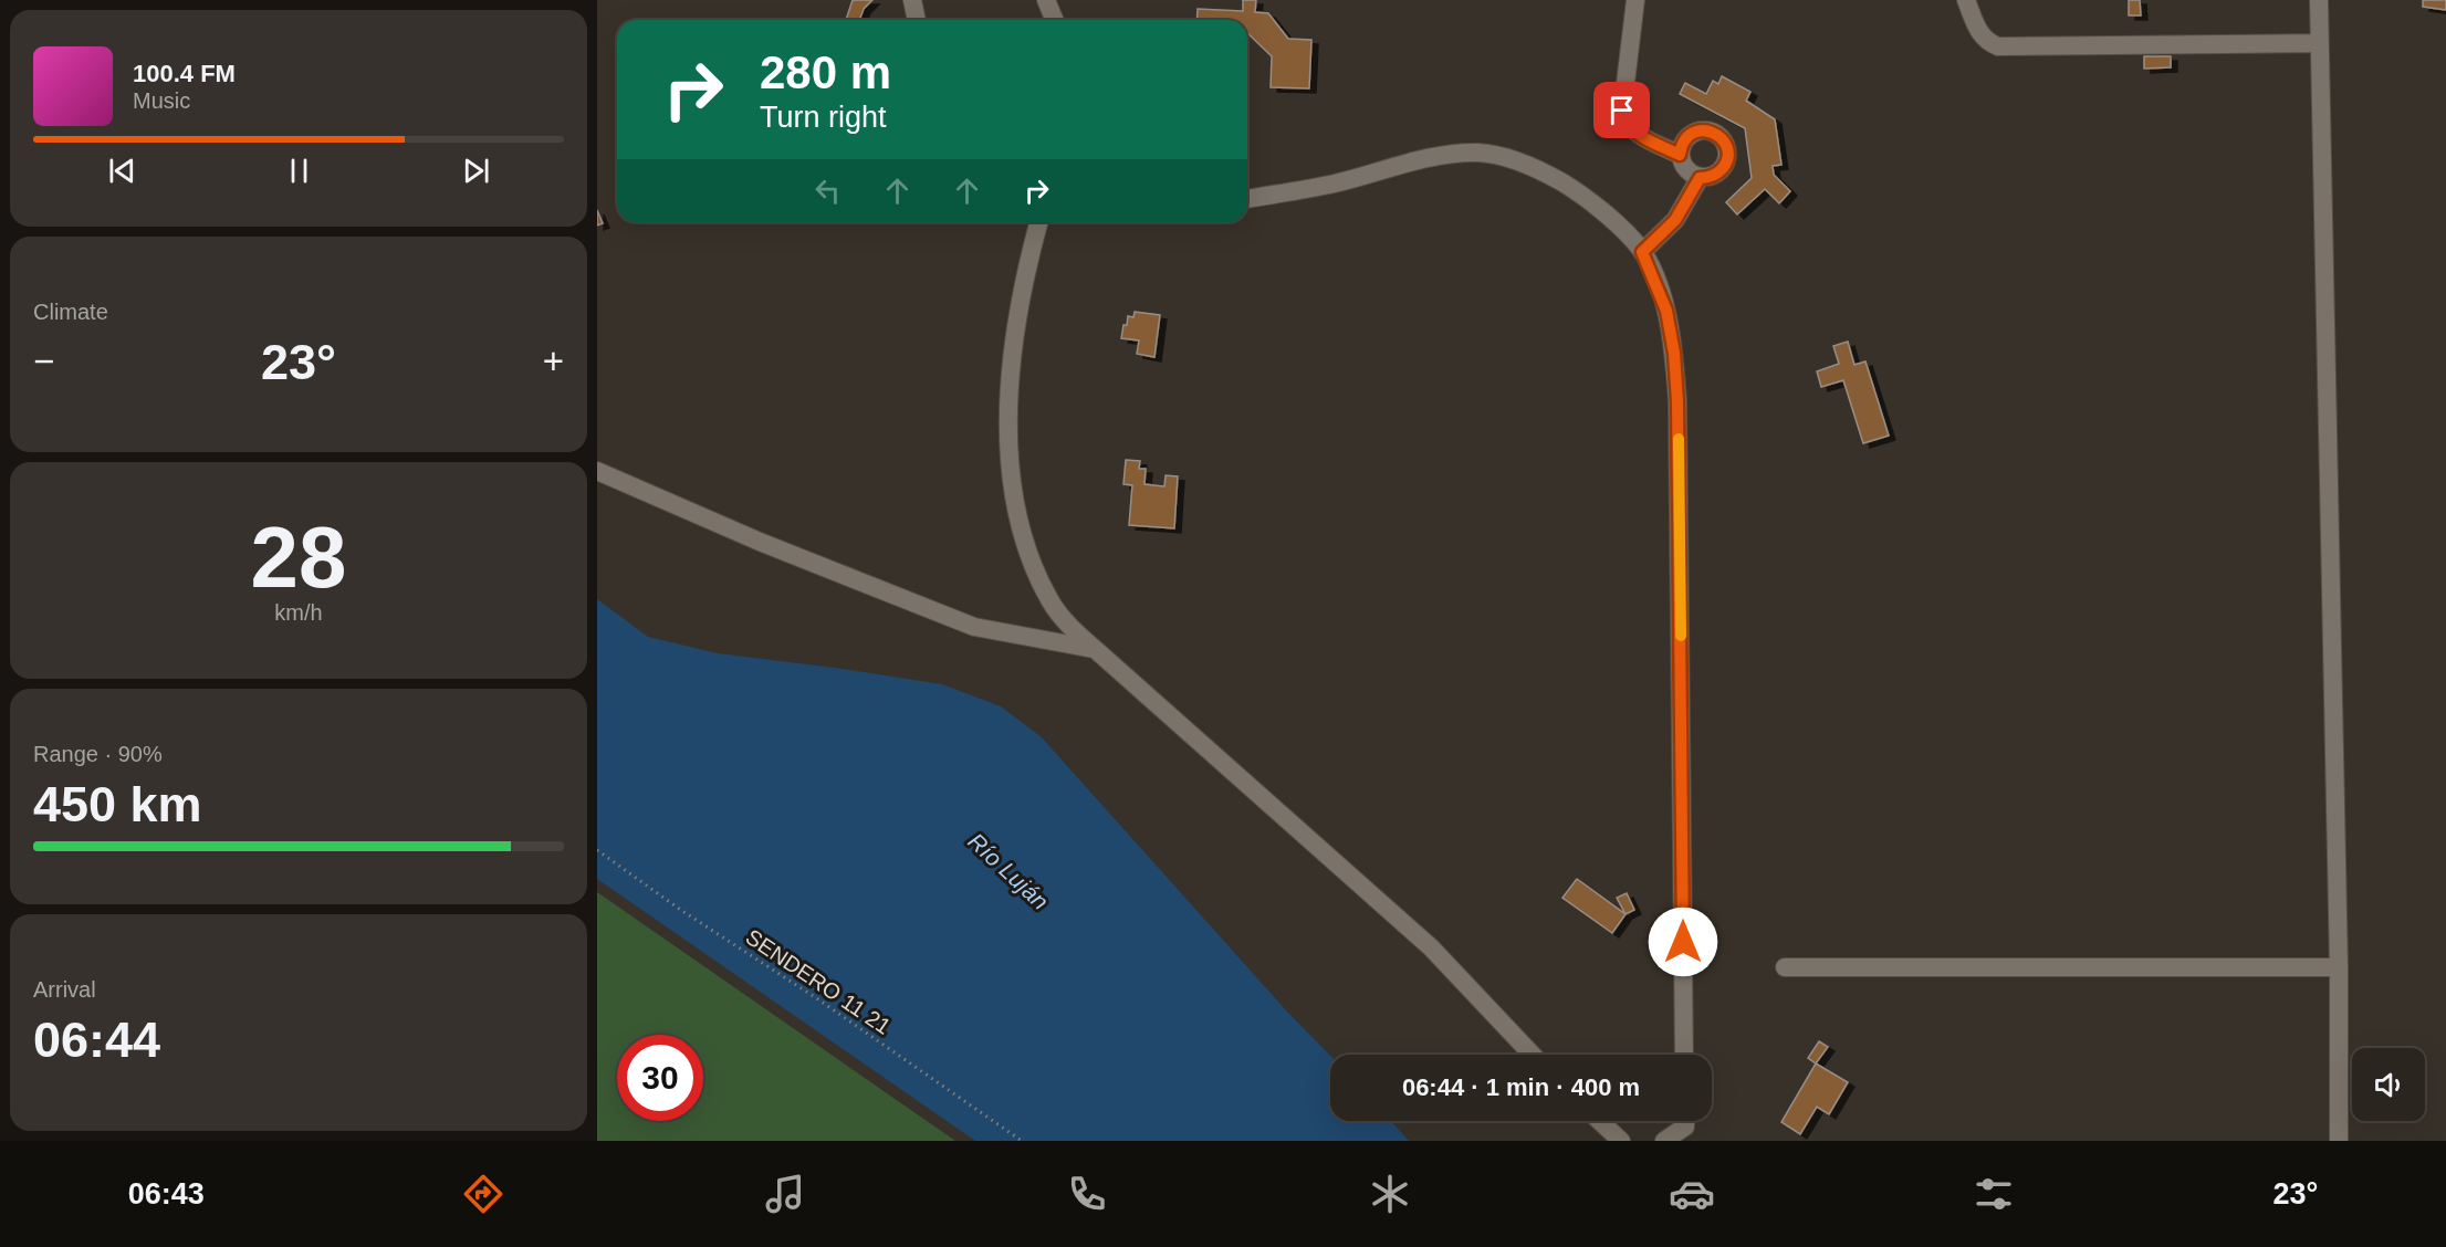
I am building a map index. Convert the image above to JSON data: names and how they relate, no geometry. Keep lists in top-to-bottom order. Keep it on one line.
{"streets":{"path":["SENDERO 11 21"]},"water":["Río Luján"],"page":{"turn":["280 m","Turn right"],"song":["100.4 FM","Music"],"tile":["Climate",["28","km/h"],["Range · 90%","450 km"],["Arrival","06:44"]],"heat":["−","23°","+"],"limit":"30","trip":"06:44 · 1 min · 400 m","tabs":["06:43","23°"]}}
